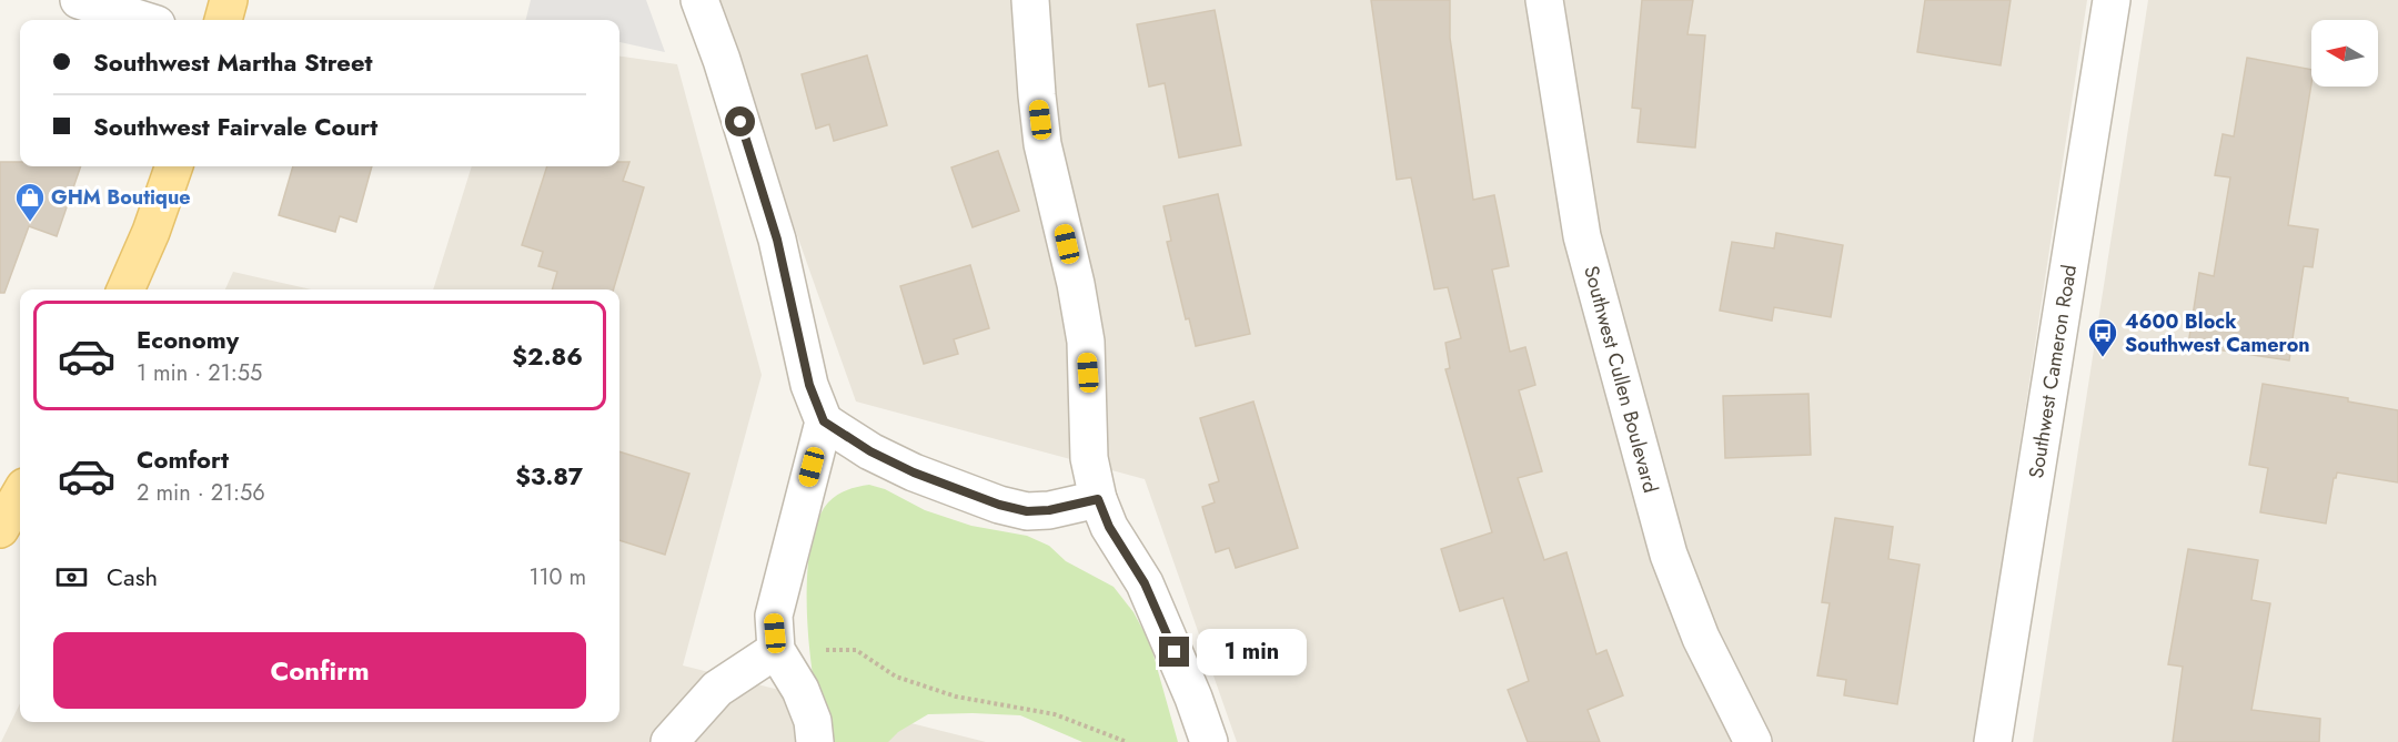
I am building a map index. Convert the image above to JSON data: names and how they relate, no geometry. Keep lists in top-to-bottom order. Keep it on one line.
{"streets":{"street":["Southwest Cameron Road","Southwest Cullen Boulevard"]},"places":{"shop":["GHM Boutique"],"bus stop":["4600 Block Southwest Cameron"]},"north":"left","page":{"banner":["Southwest Martha Street","Southwest Fairvale Court"],"list":[{"name":"Economy","note":"1 min · 21:55","value":"$2.86"},{"name":"Comfort","note":"2 min · 21:56","value":"$3.87"}],"pay":["Cash","110 m"],"buttons":"Confirm","bubble":"1 min"}}
